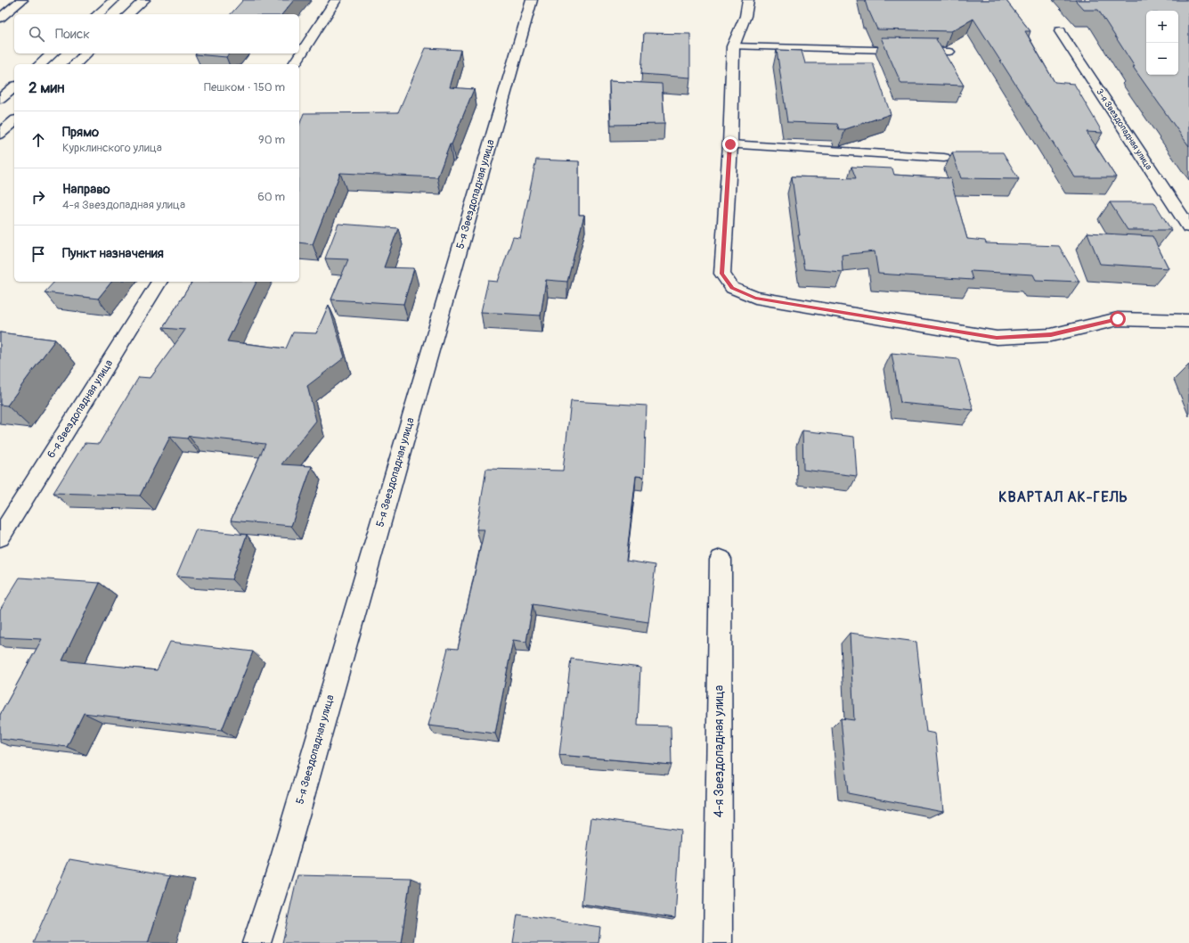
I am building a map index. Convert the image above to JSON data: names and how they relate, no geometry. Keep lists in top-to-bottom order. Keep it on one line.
{"streets":{"street":["3-я Звездопадная улица","5-я Звездопадная улица","6-я Звездопадная улица","4-я Звездопадная улица"]},"districts":["КВАРТАЛ АК-ГЕЛЬ"],"page":{"map_buttons":["+","−"],"search":"Поиск","heading":["2 мин","Пешком · 150 m"],"list":[["Прямо","Курклинского улица","90 m"],["Направо","4-я Звездопадная улица","60 m"],"Пункт назначения"]}}
